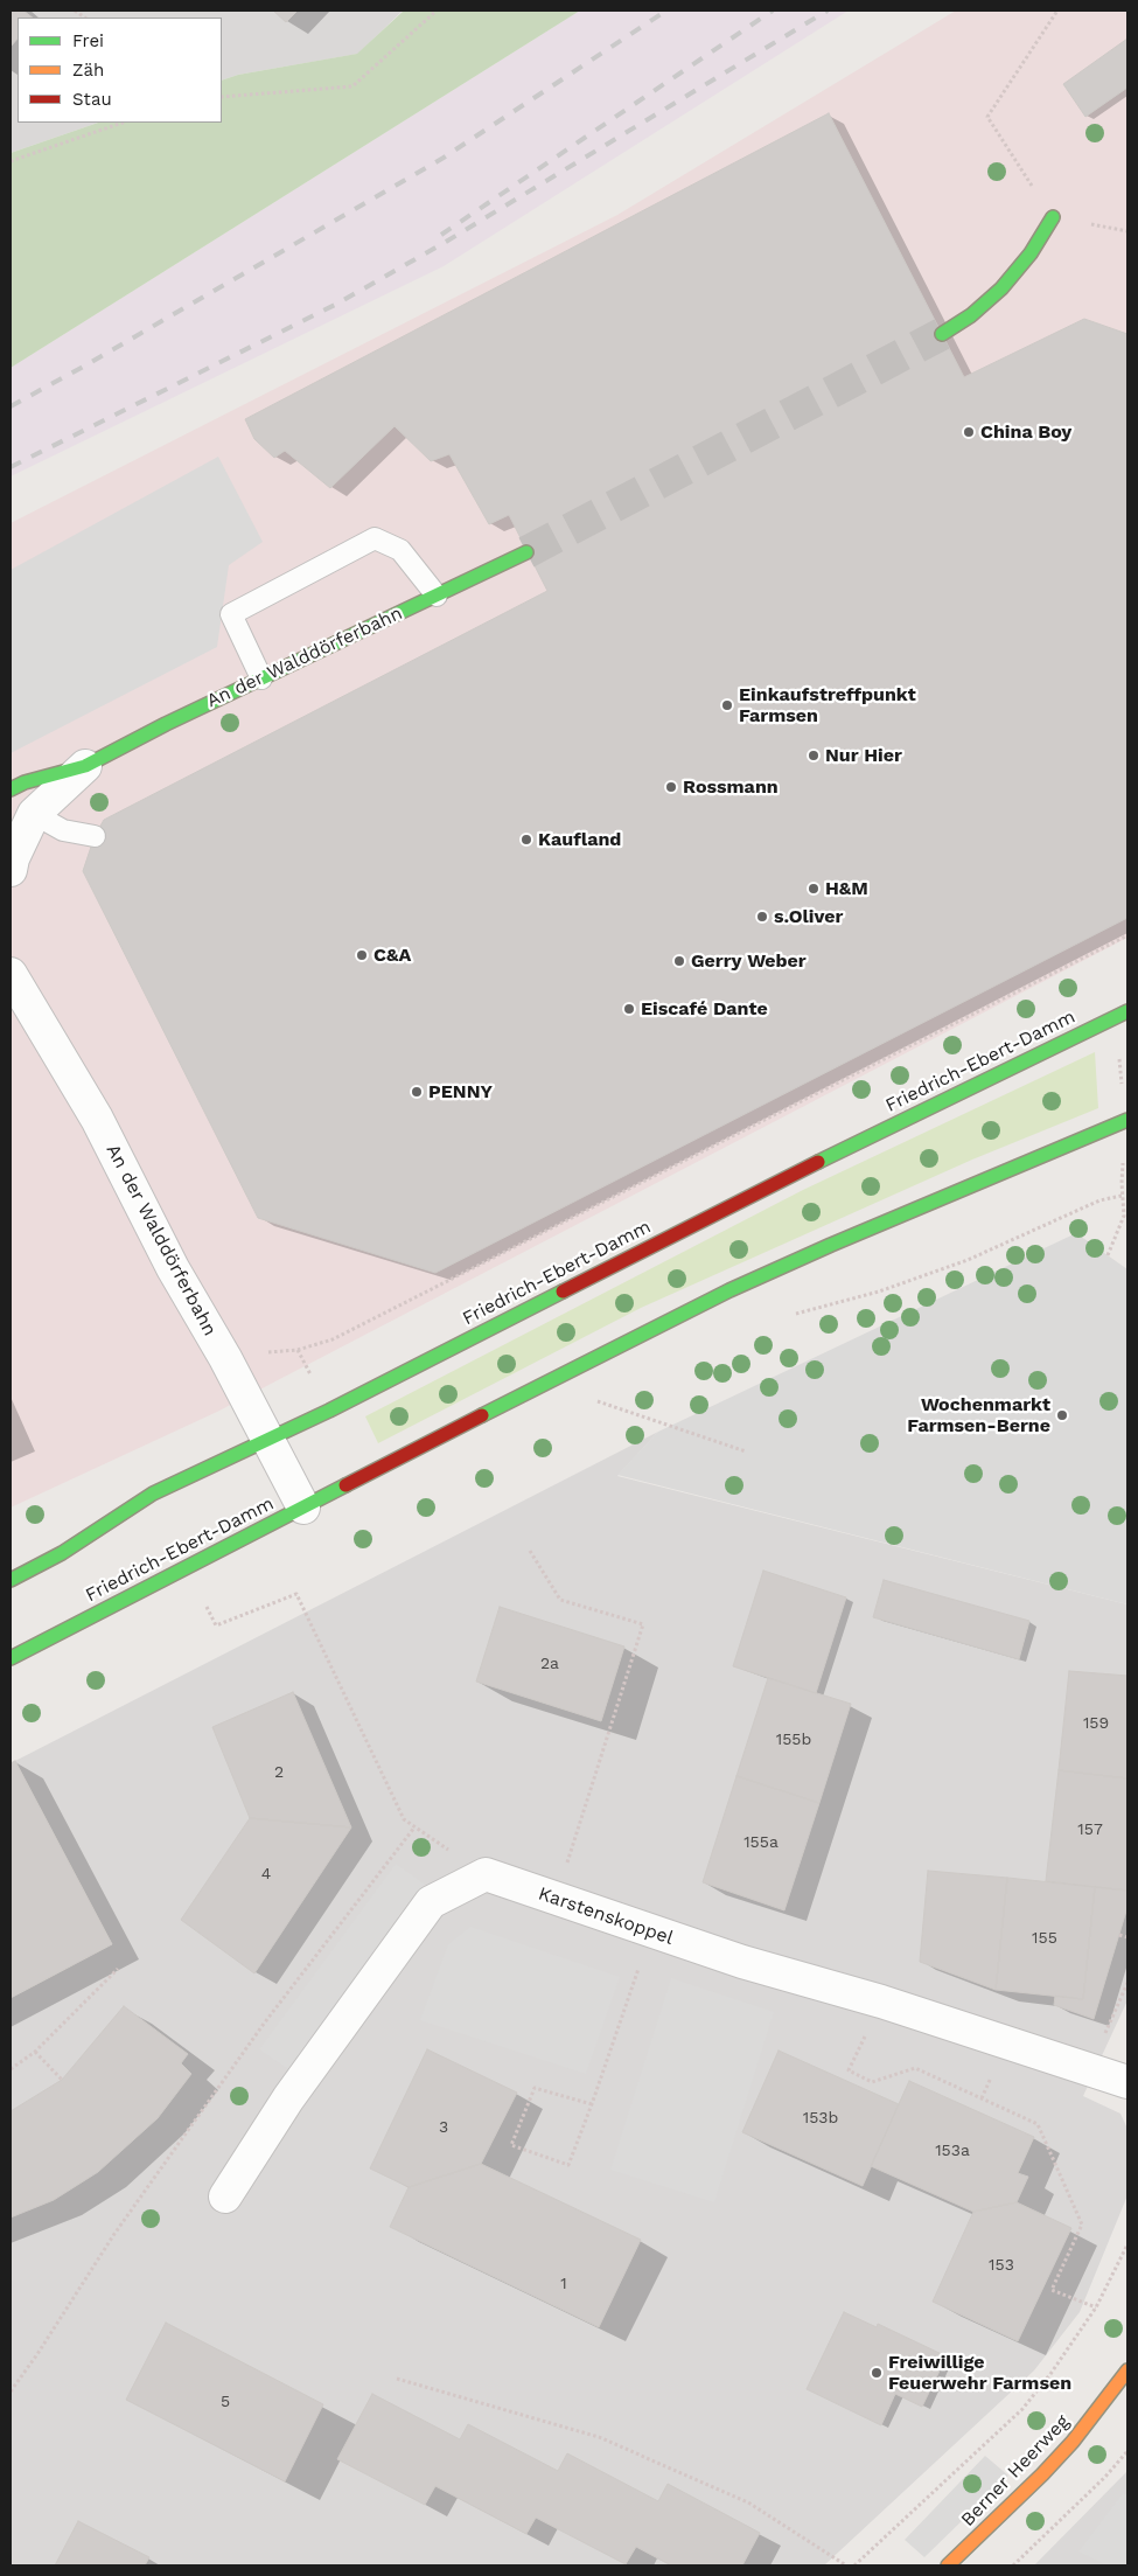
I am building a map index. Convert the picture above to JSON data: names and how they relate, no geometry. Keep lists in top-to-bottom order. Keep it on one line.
{"streets":{"main road":["An der Walddörferbahn","Friedrich-Ebert-Damm","Berner Heerweg"],"street":["Karstenskoppel"]},"crossings":[["An der Walddörferbahn","Friedrich-Ebert-Damm"]],"places":["China Boy","Einkaufstreffpunkt Farmsen","Nur Hier","Rossmann","Kaufland","H&M","s.Oliver","C&A","Gerry Weber","Eiscafé Dante","PENNY","Wochenmarkt Farmsen-Berne","Freiwillige Feuerwehr Farmsen"],"house_numbers":["2a","159","155b","2","157","155a","4","155","153b","3","153a","153","1","5"],"legend":["Frei","Zäh","Stau"]}
